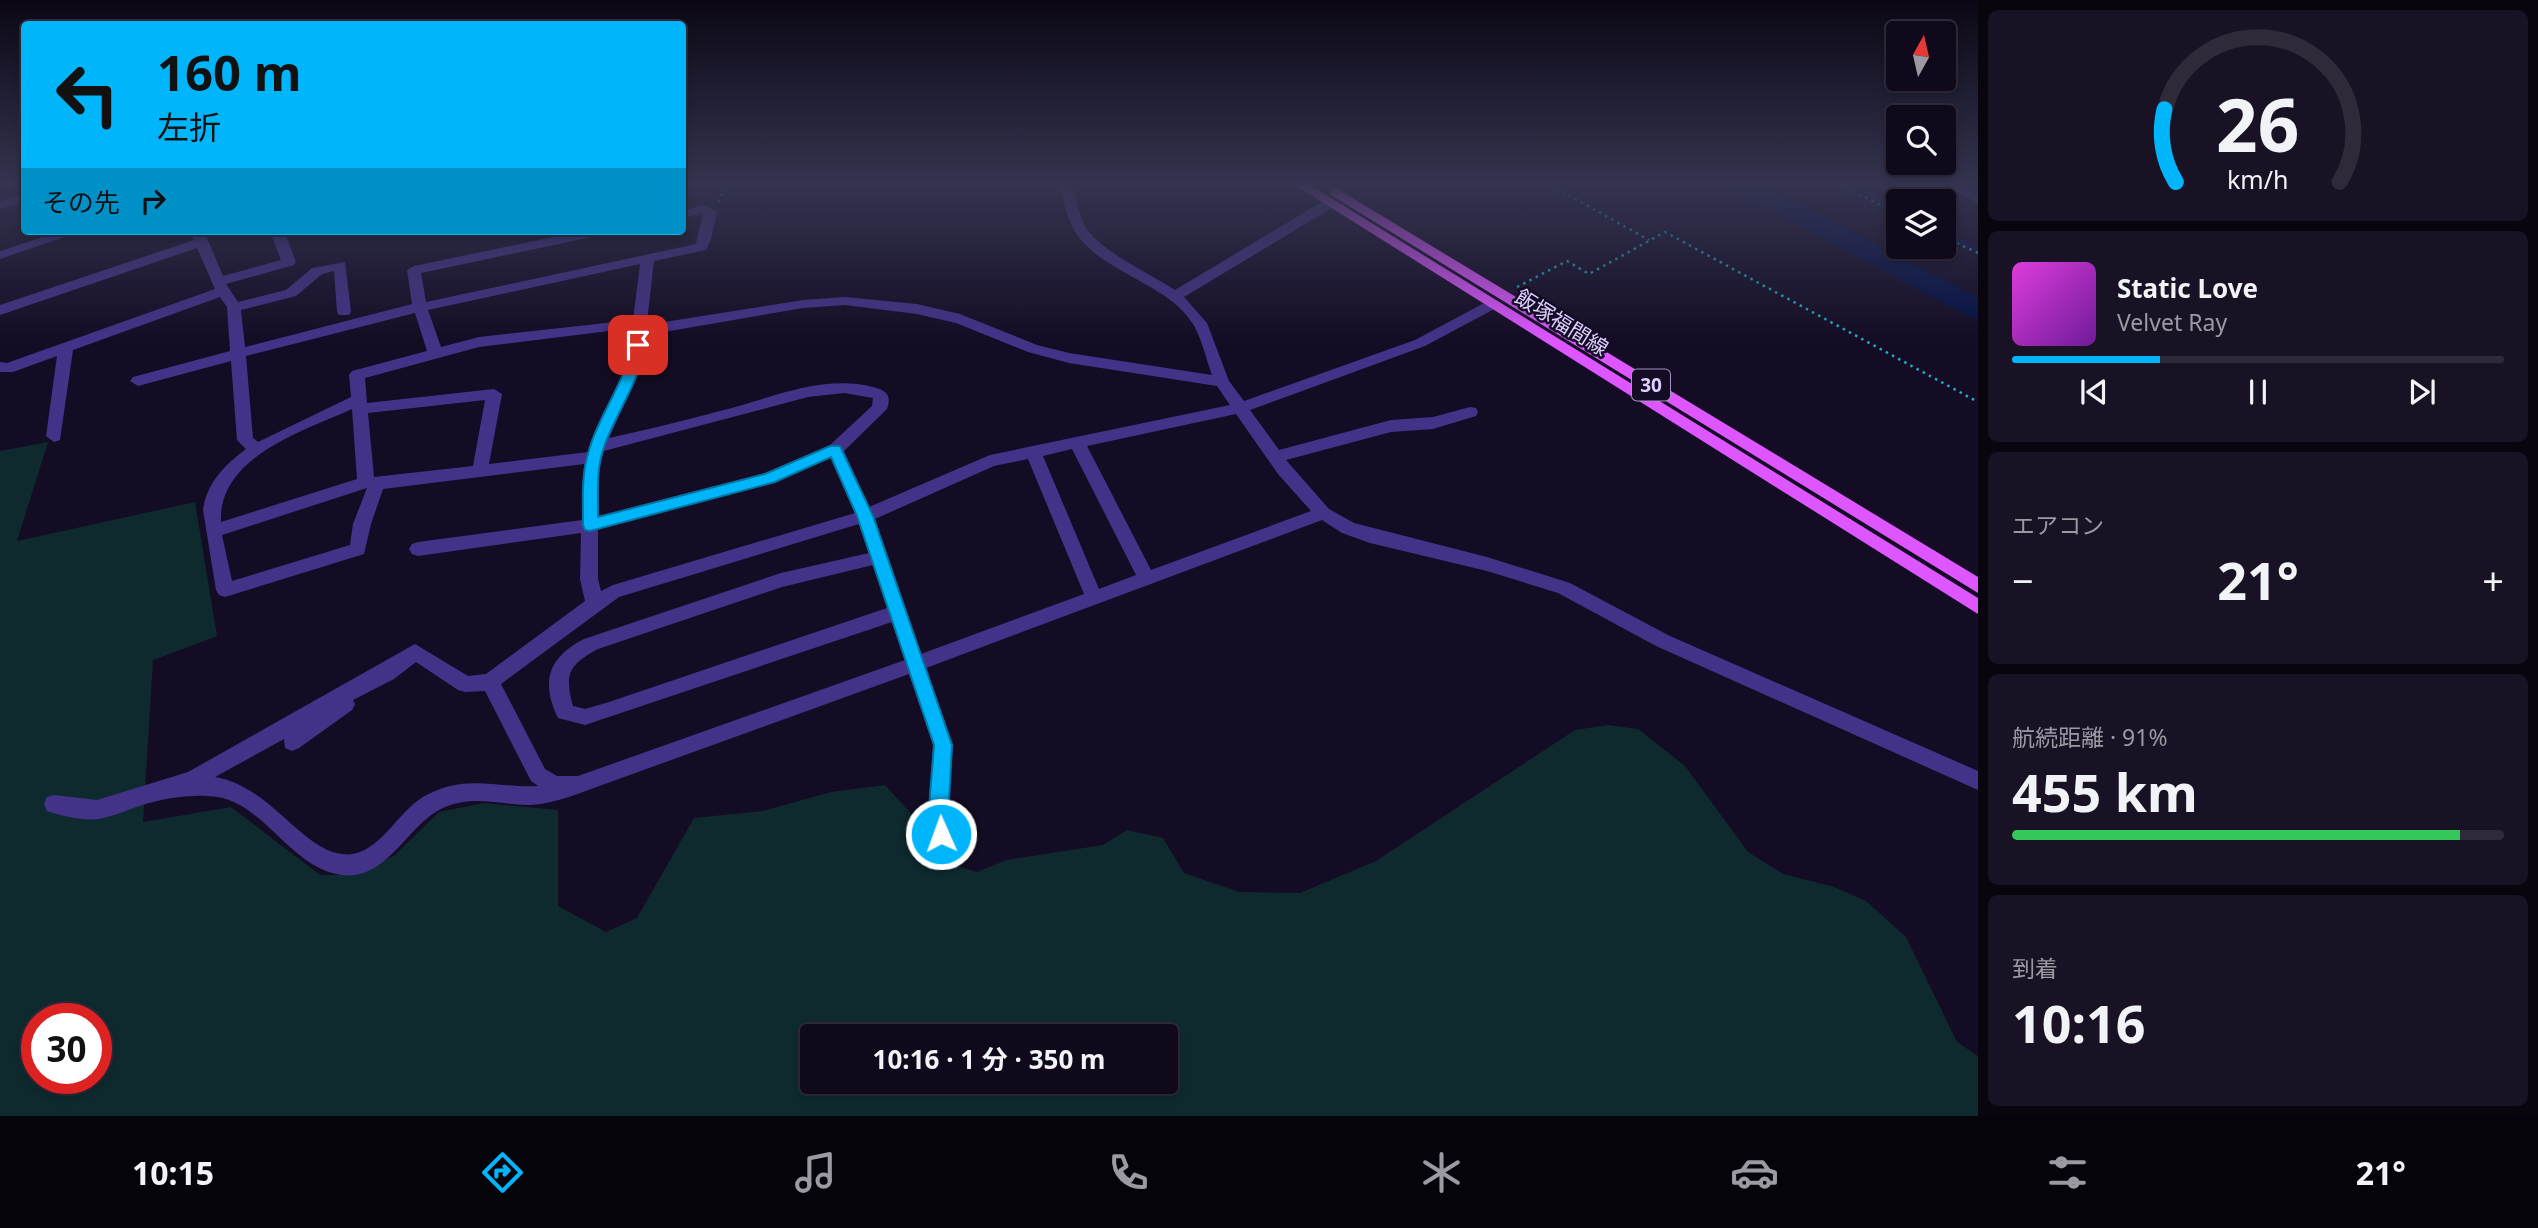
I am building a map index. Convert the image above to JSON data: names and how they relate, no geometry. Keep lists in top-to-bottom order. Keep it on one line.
{"streets":{"main road":["飯塚福間線","30"]},"north":"top","page":{"turn":["160 m","左折"],"then":"その先","song":["Static Love","Velvet Ray"],"tile":["エアコン",["航続距離 · 91%","455 km"],["到着","10:16"]],"heat":["−","21°","+"],"limit":"30","trip":"10:16 · 1 分 · 350 m","tabs":["10:15","21°"],"gauge":["26","km/h"]}}
